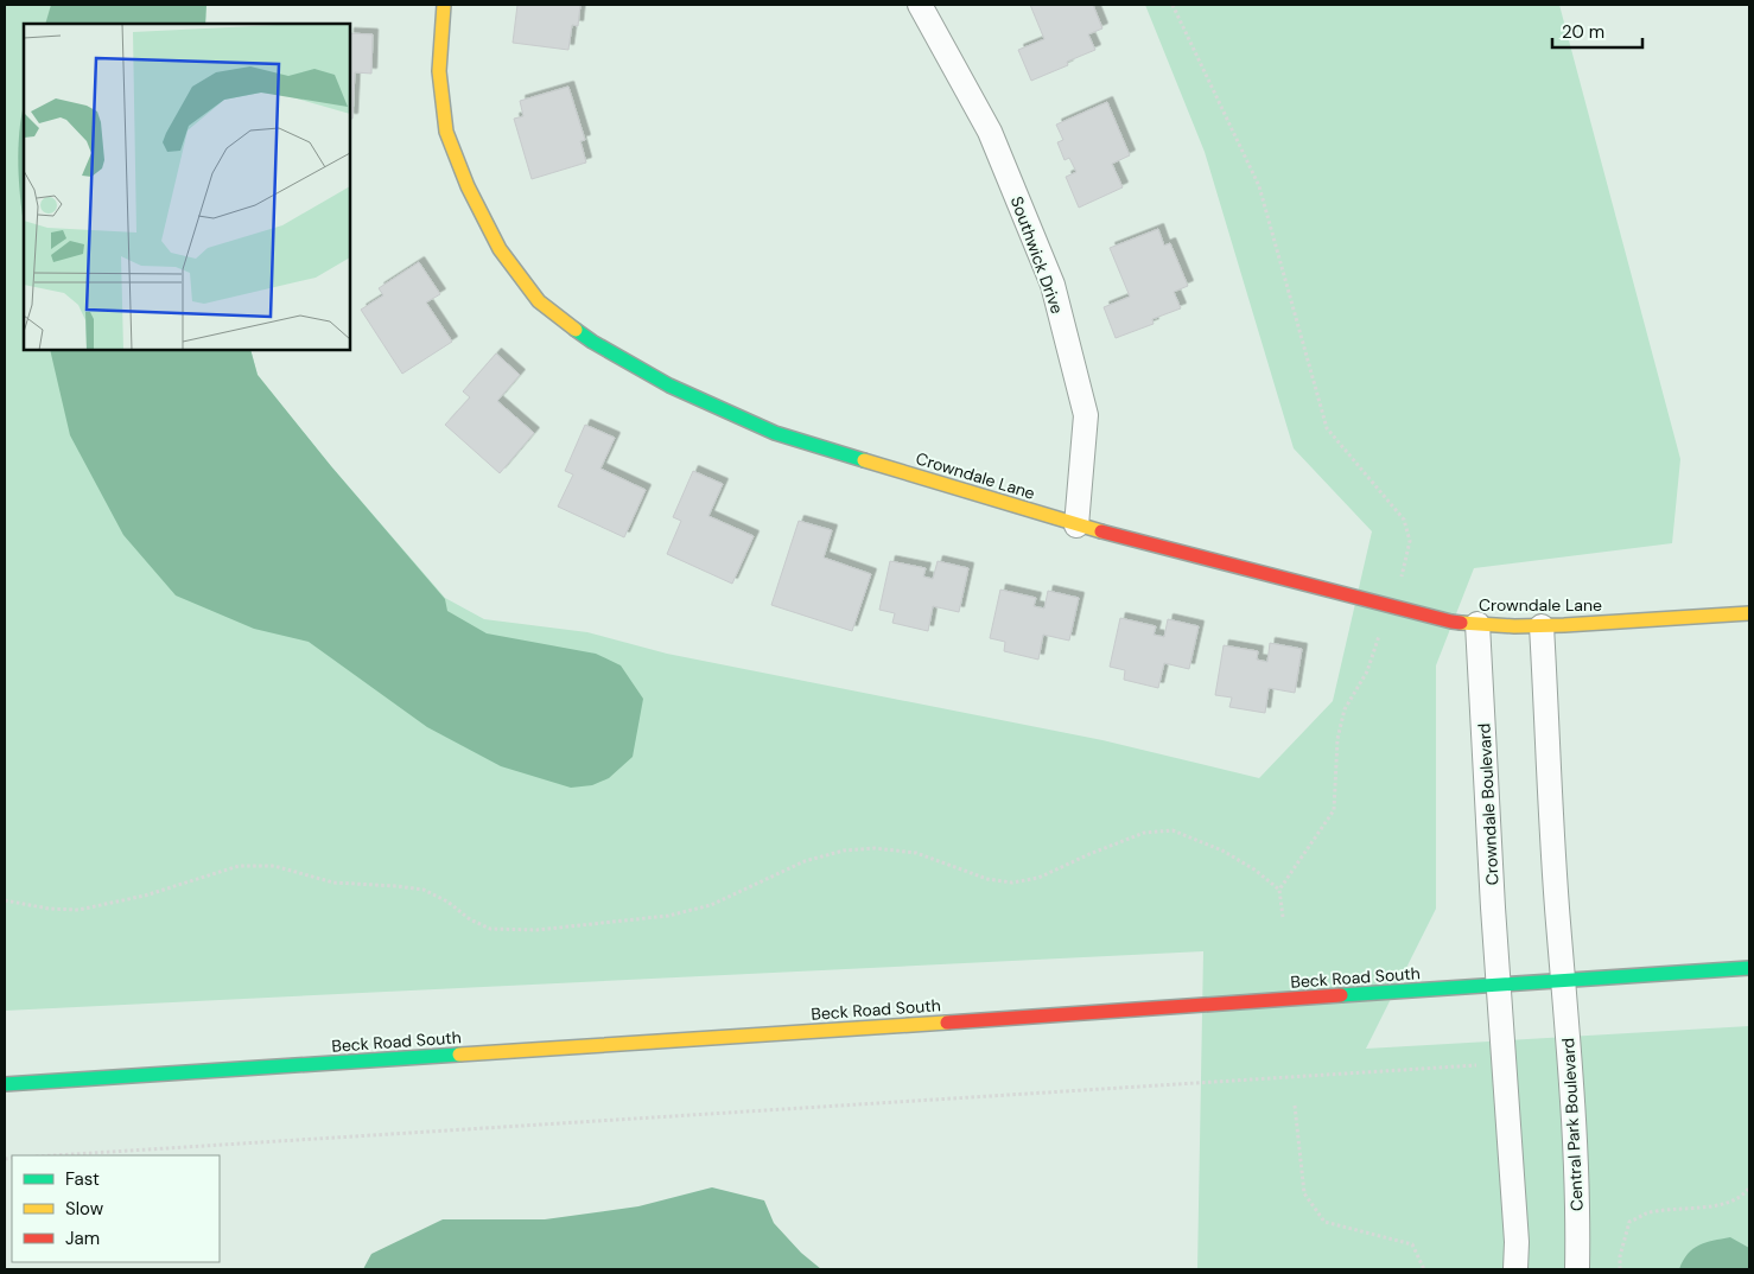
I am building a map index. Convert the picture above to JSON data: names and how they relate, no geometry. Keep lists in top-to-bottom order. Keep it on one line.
{"streets":{"main road":["Crowndale Lane","Beck Road South"],"street":["Southwick Drive","Crowndale Boulevard","Central Park Boulevard"]},"crossings":[["Southwick Drive","Crowndale Lane"],["Crowndale Lane","Crowndale Boulevard"],["Crowndale Boulevard","Beck Road South"],["Beck Road South","Central Park Boulevard"]],"legend":["Fast","Slow","Jam"],"scale_bar":"20 m"}
